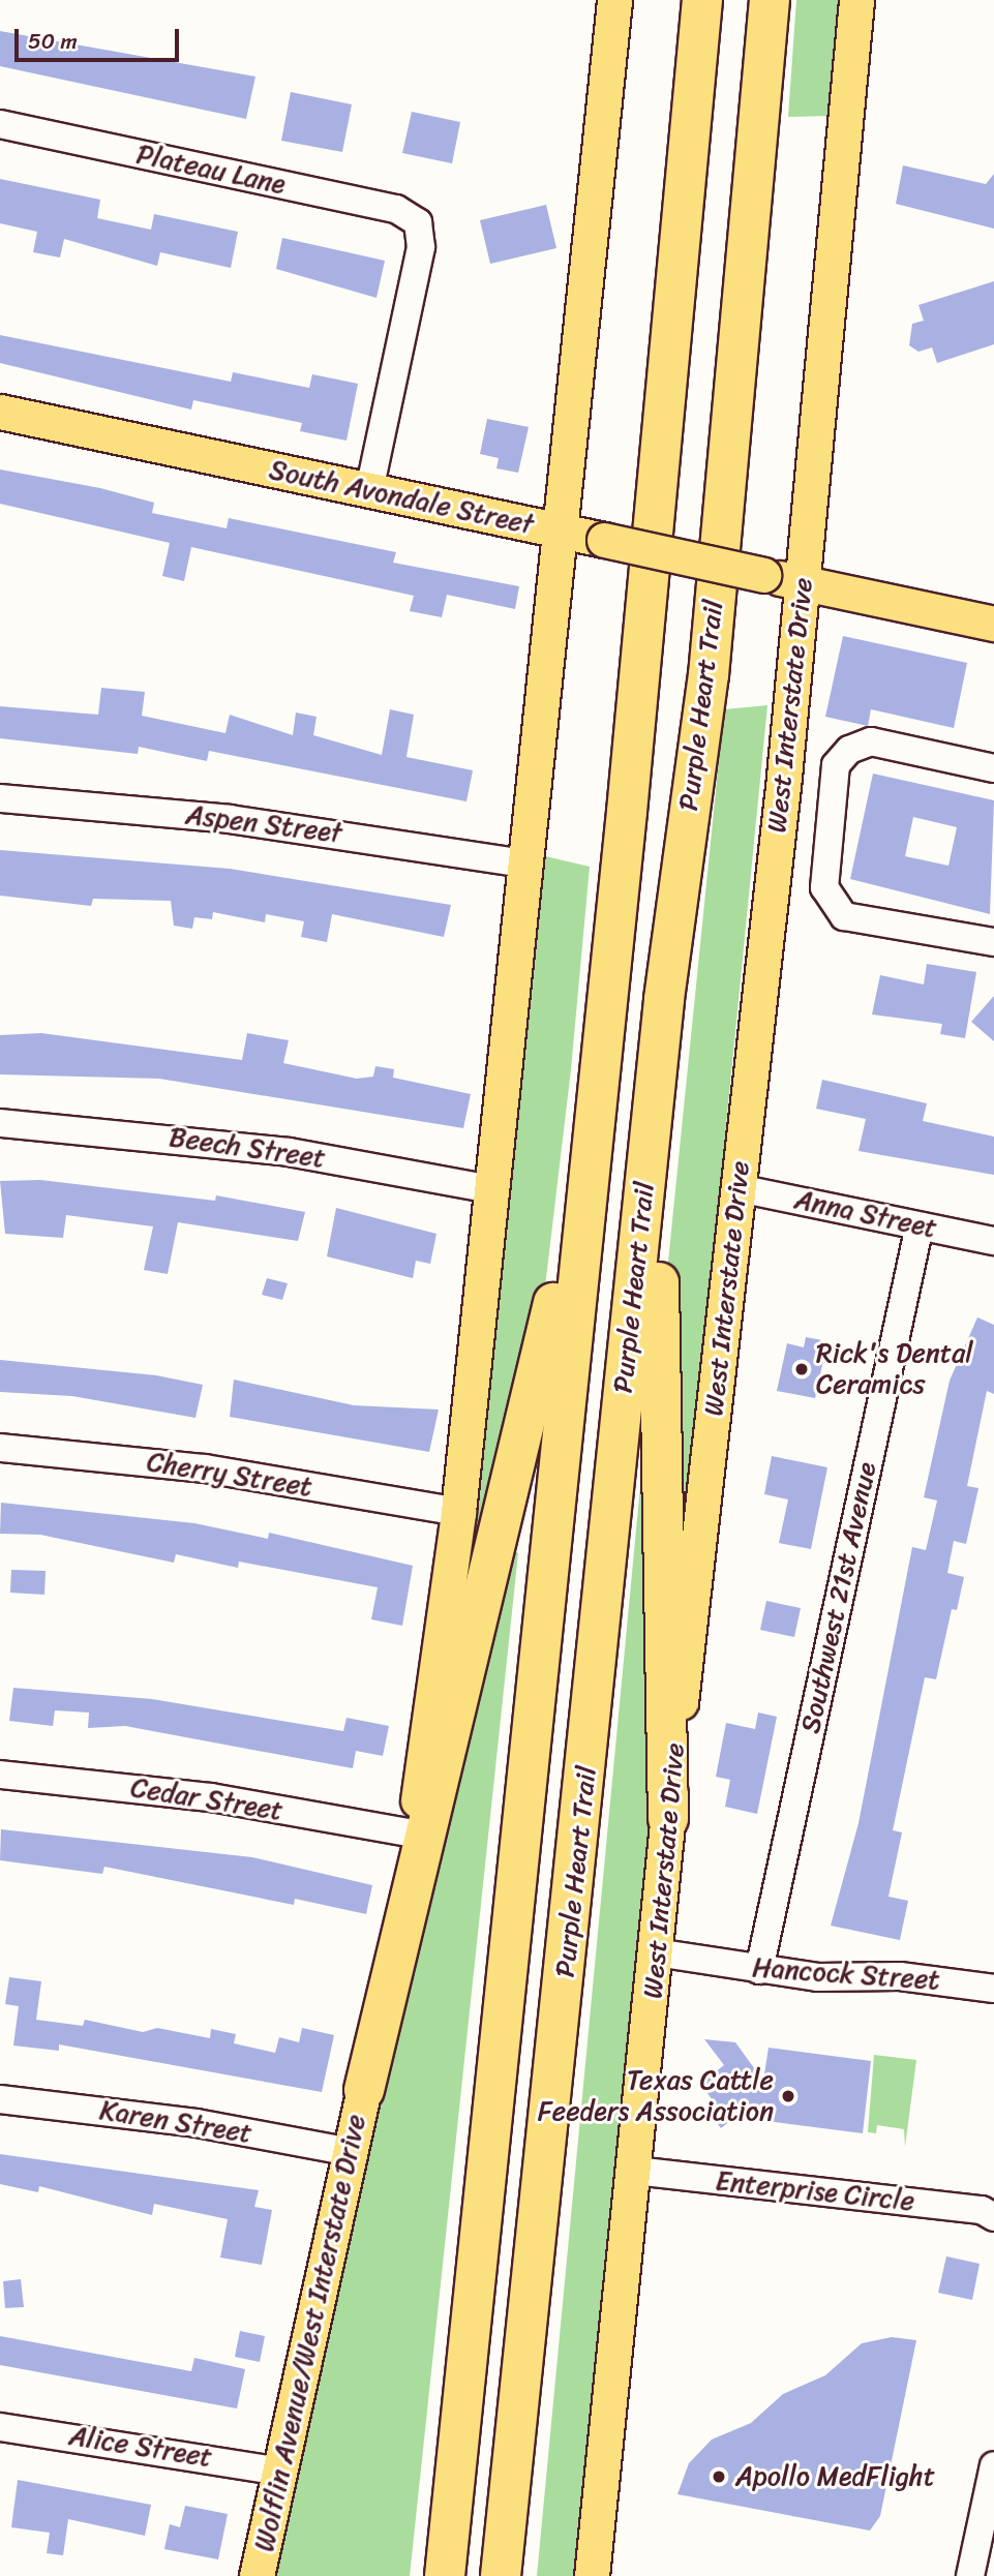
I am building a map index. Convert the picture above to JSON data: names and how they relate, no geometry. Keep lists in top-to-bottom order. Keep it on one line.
{"streets":{"highway":["Purple Heart Trail"],"main road":["South Avondale Street","West Interstate Drive","Wolflin Avenue/West Interstate Drive"],"street":["Plateau Lane","Aspen Street","Beech Street","Anna Street","Cherry Street","Southwest 21st Avenue","Cedar Street","Hancock Street","Karen Street","Enterprise Circle","Alice Street"]},"crossings":[["Plateau Lane","South Avondale Street"],["South Avondale Street","West Interstate Drive"],["West Interstate Drive","Anna Street"],["West Interstate Drive","Hancock Street"],["West Interstate Drive","Enterprise Circle"],["Anna Street","Southwest 21st Avenue"],["Southwest 21st Avenue","Hancock Street"],["Karen Street","Wolflin Avenue/West Interstate Drive"],["Wolflin Avenue/West Interstate Drive","Alice Street"]],"places":["Rick's Dental Ceramics","Texas Cattle Feeders Association","Apollo MedFlight"],"scale_bar":"50 m"}
